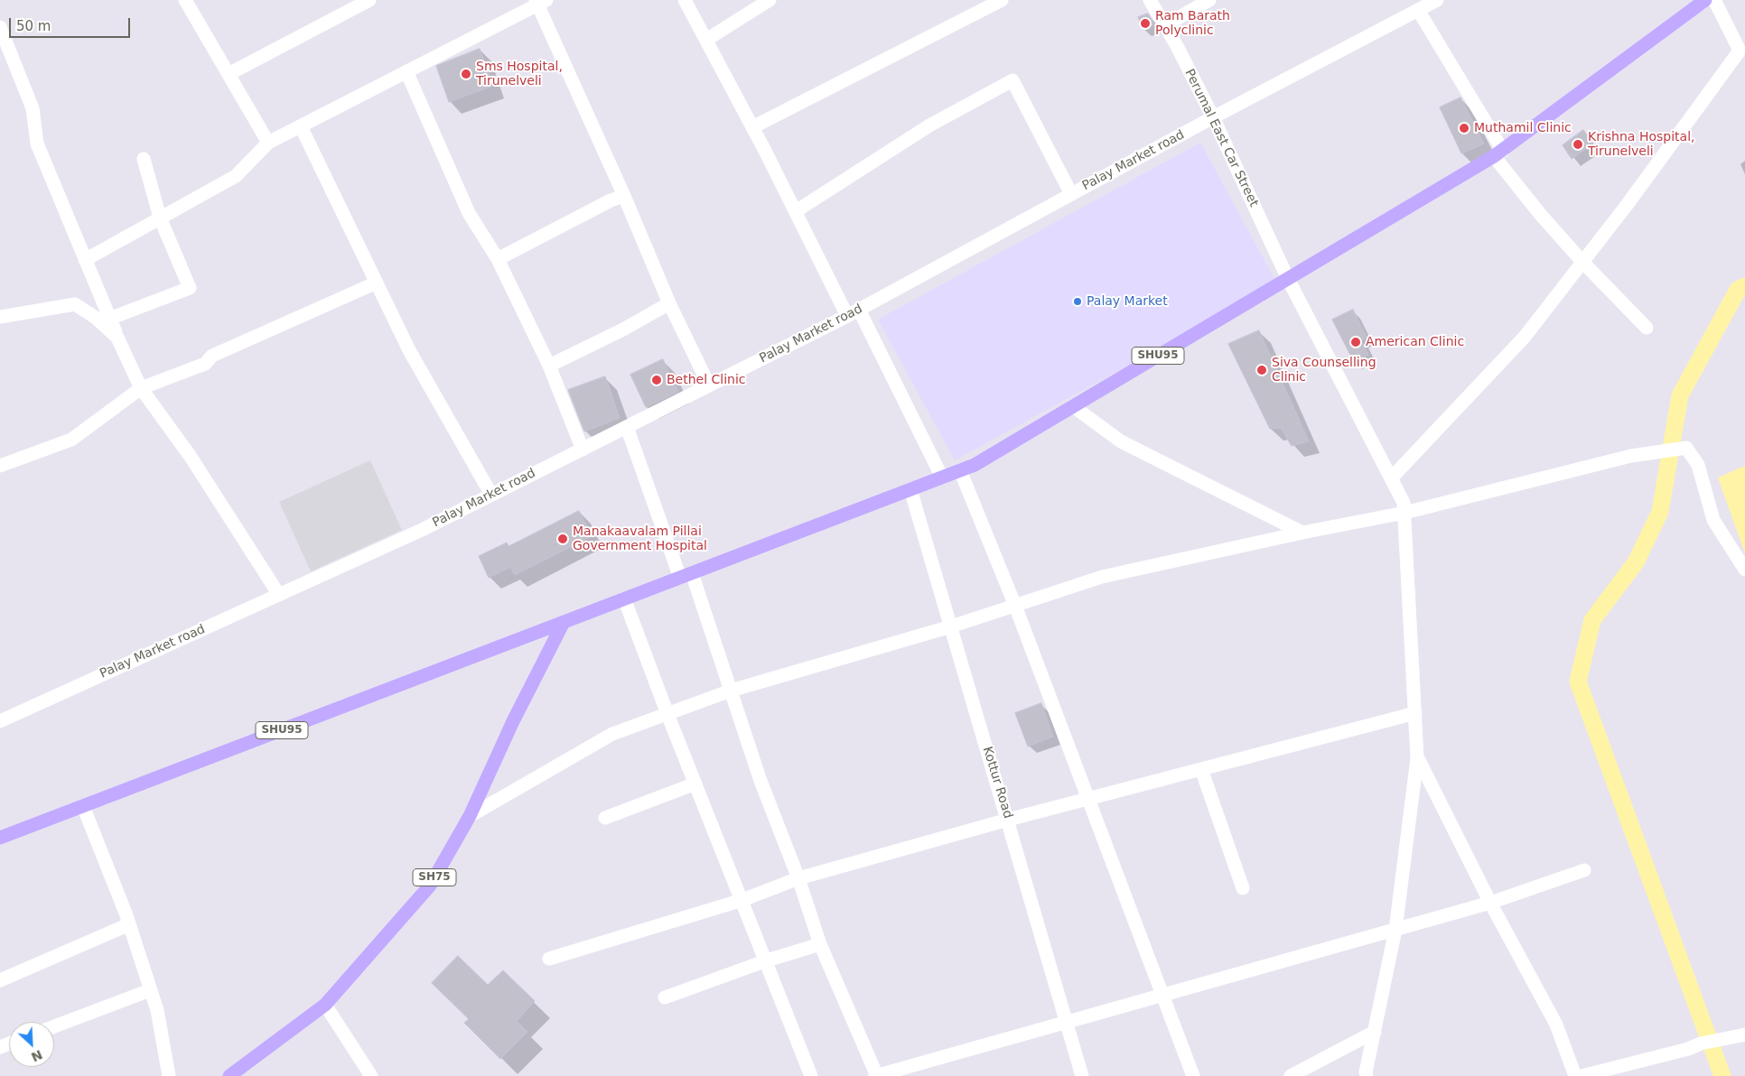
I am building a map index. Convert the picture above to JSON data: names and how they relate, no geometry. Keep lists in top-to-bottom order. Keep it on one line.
{"streets":{"main road":["SHU95","SH75"],"street":["Perumal East Car Street","Palay Market road","Kottur Road"]},"crossings":[["Perumal East Car Street","Palay Market road"],["Perumal East Car Street","SHU95"],["SHU95","Kottur Road"],["SHU95","SH75"]],"places":["Ram Barath Polyclinic","Sms Hospital, Tirunelveli","Muthamil Clinic","Krishna Hospital, Tirunelveli","Palay Market","American Clinic","Siva Counselling Clinic","Bethel Clinic","Manakaavalam Pillai Government Hospital"],"scale_bar":"50 m","north":"bottom right"}
